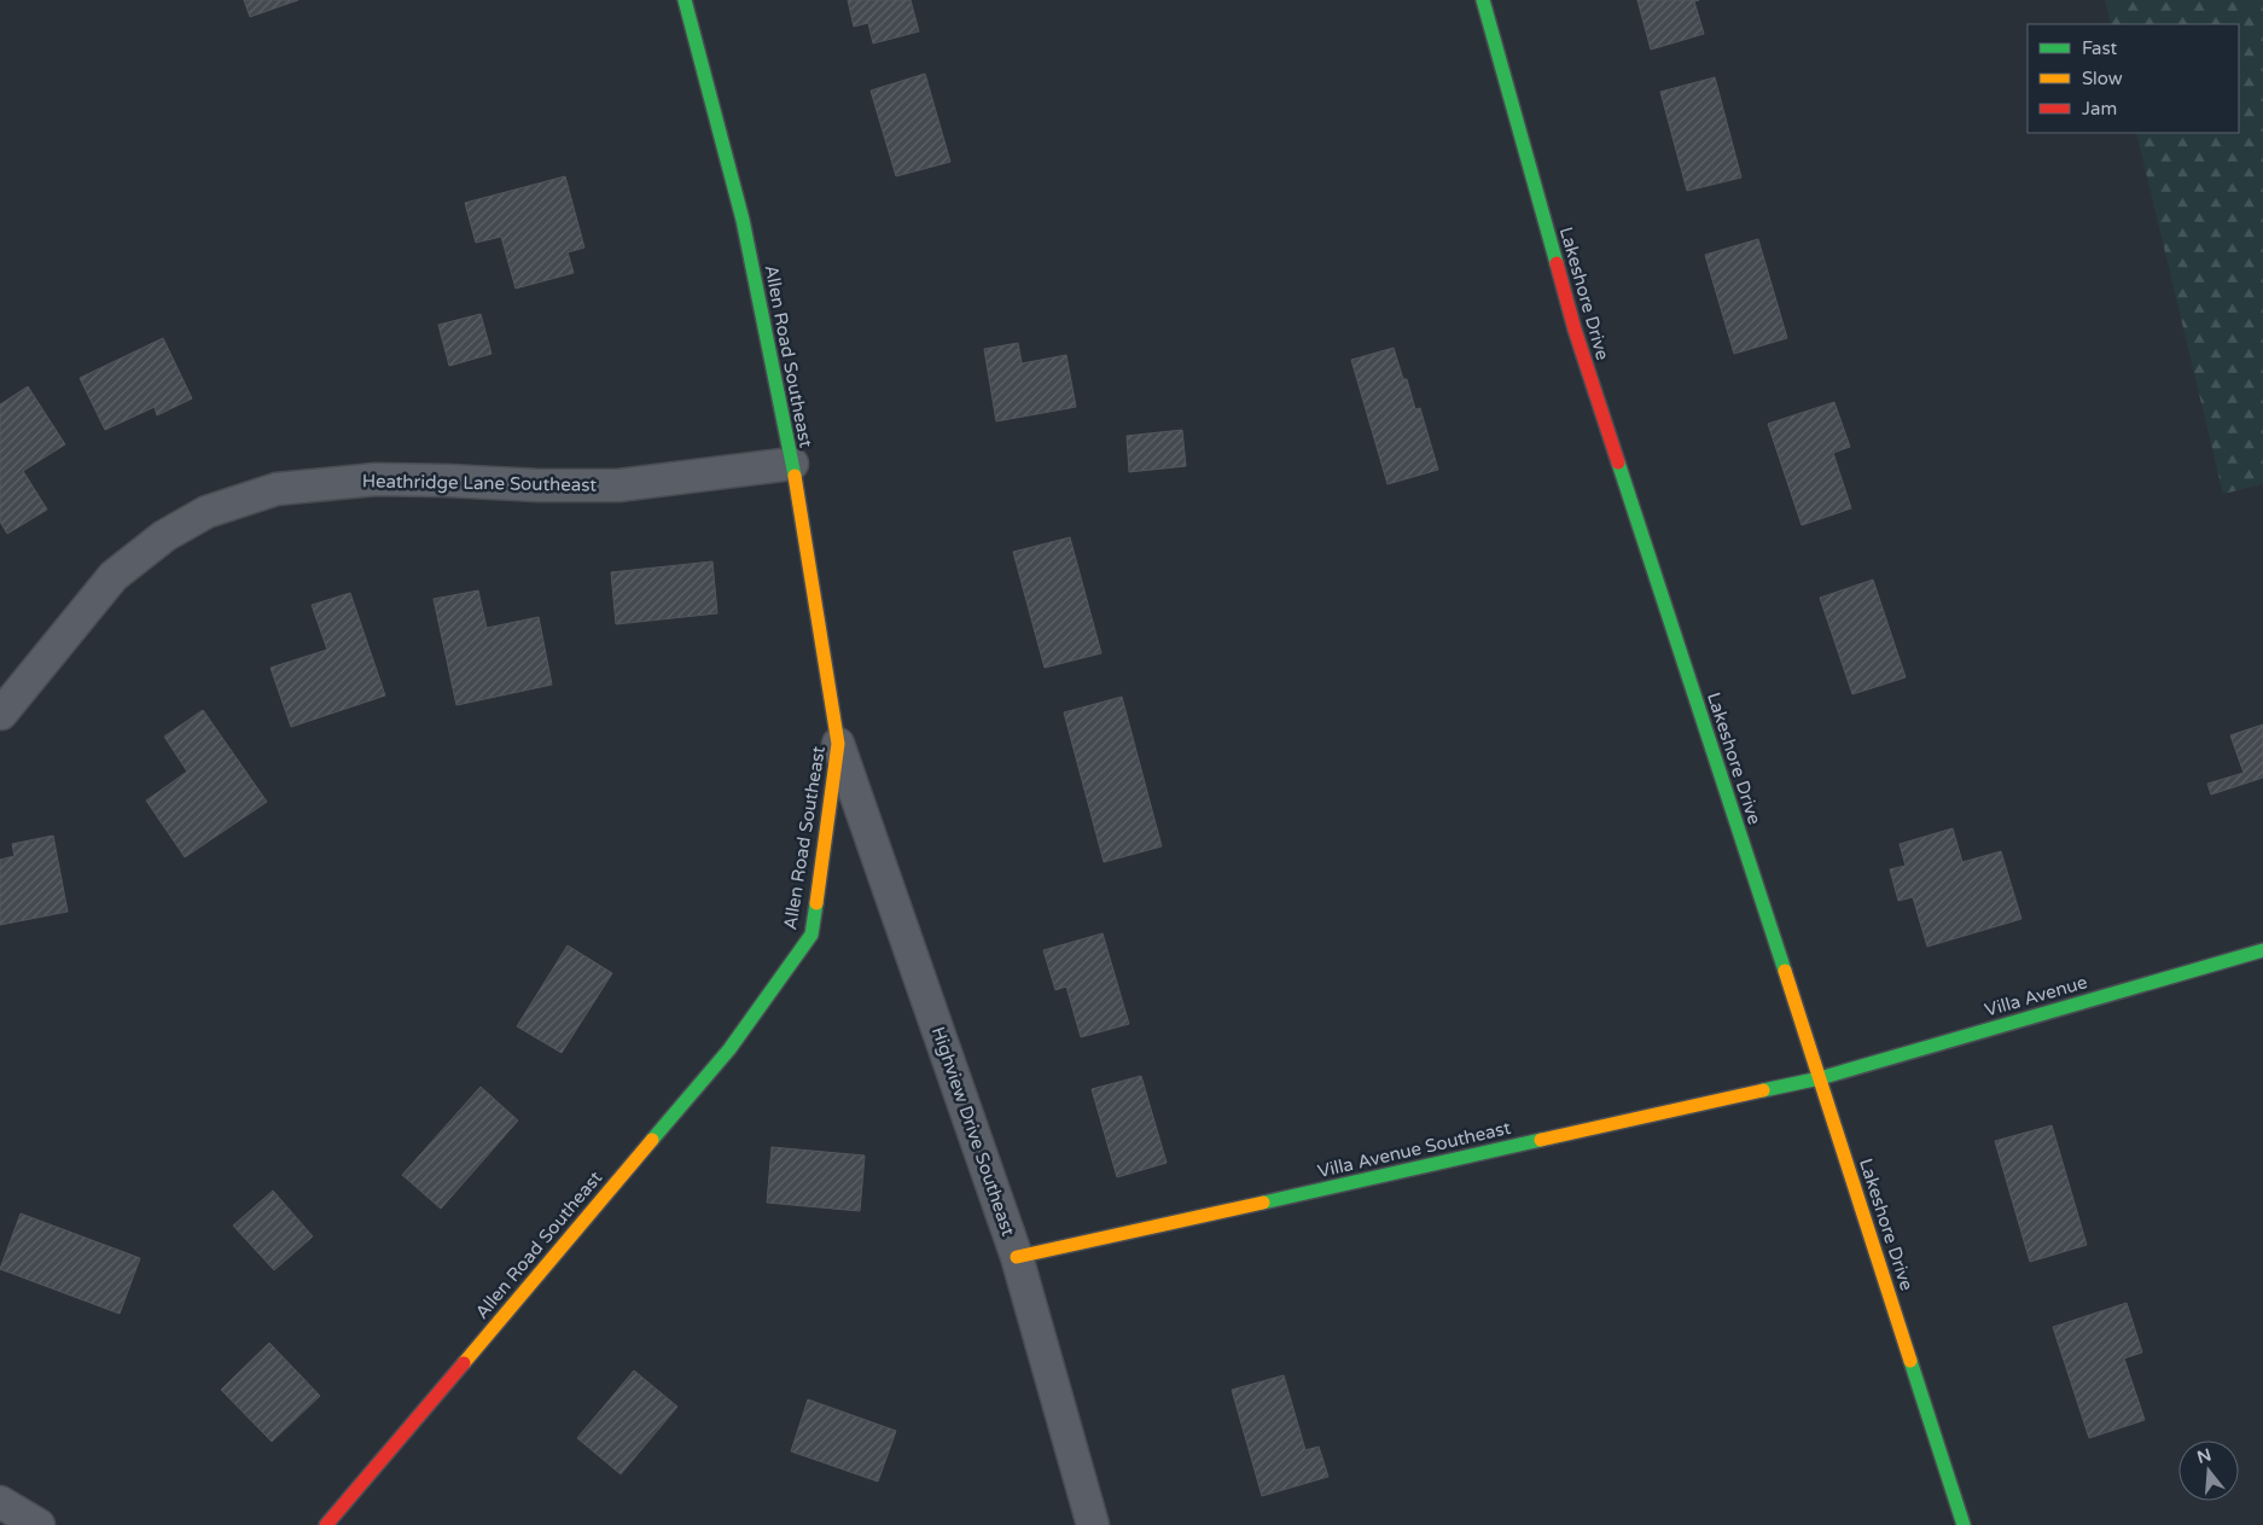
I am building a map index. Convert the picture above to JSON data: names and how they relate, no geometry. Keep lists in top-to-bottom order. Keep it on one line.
{"streets":{"street":["Lakeshore Drive","Allen Road Southeast","Heathridge Lane Southeast","Villa Avenue","Highview Drive Southeast","Villa Avenue Southeast"]},"crossings":[["Lakeshore Drive","Villa Avenue"],["Lakeshore Drive","Villa Avenue Southeast"],["Allen Road Southeast","Heathridge Lane Southeast"],["Allen Road Southeast","Highview Drive Southeast"],["Villa Avenue","Villa Avenue Southeast"],["Highview Drive Southeast","Villa Avenue Southeast"]],"legend":["Fast","Slow","Jam"],"north":"top"}
